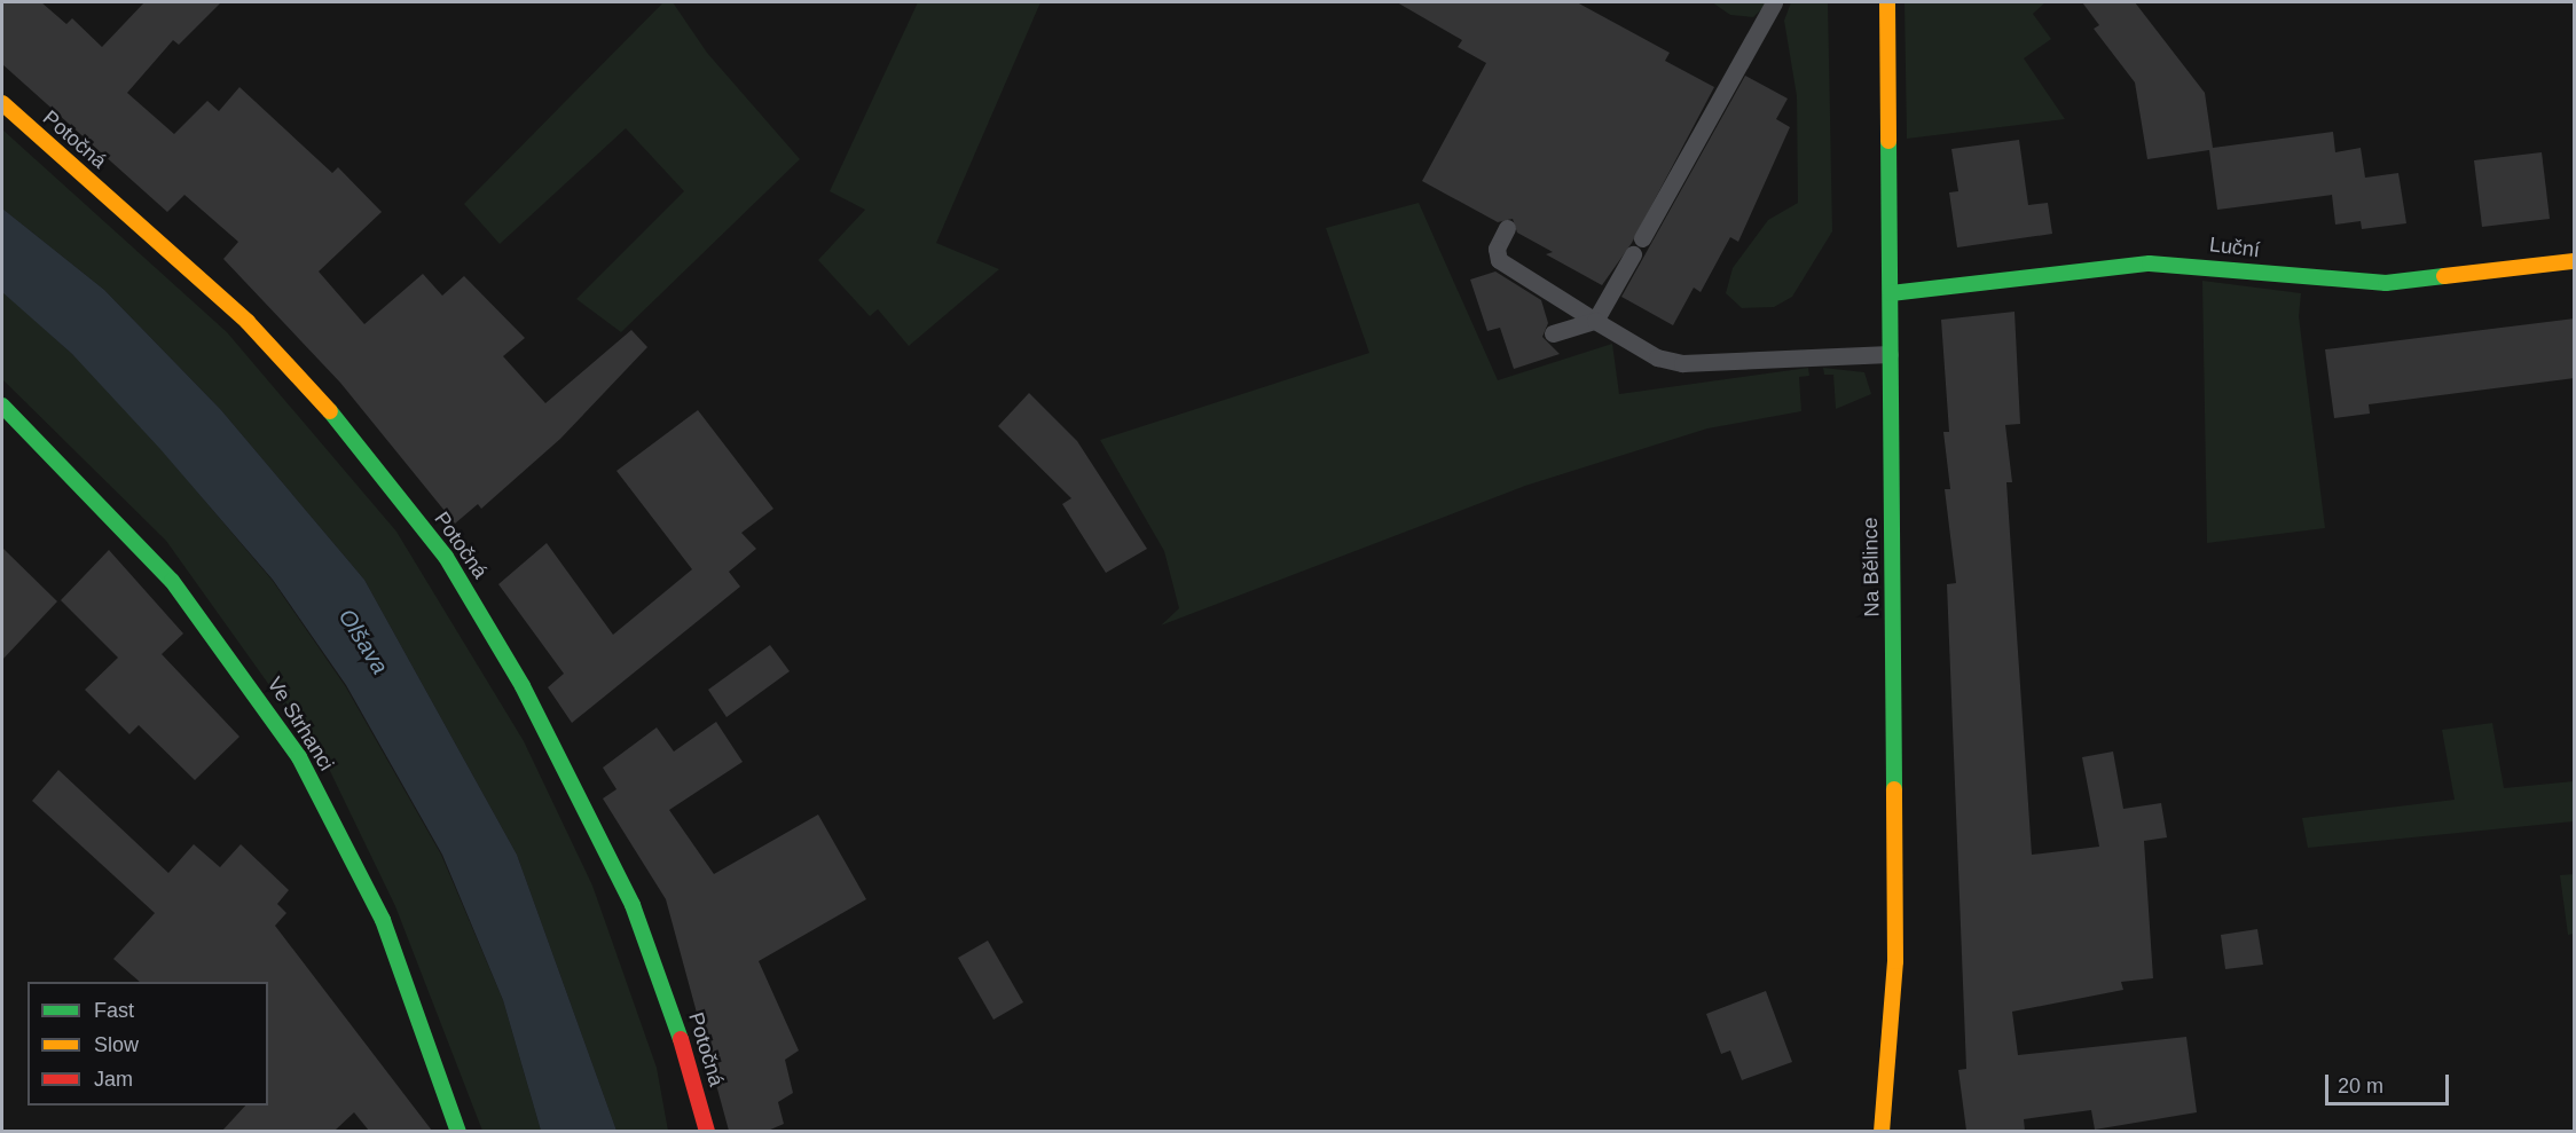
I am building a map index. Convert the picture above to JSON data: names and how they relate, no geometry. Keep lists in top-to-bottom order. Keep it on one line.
{"streets":{"street":["Potočná","Luční","Na Bělince","Ve Strhanci"]},"crossings":[["Luční","Na Bělince"]],"water":["Olšava"],"legend":["Fast","Slow","Jam"],"scale_bar":"20 m"}
